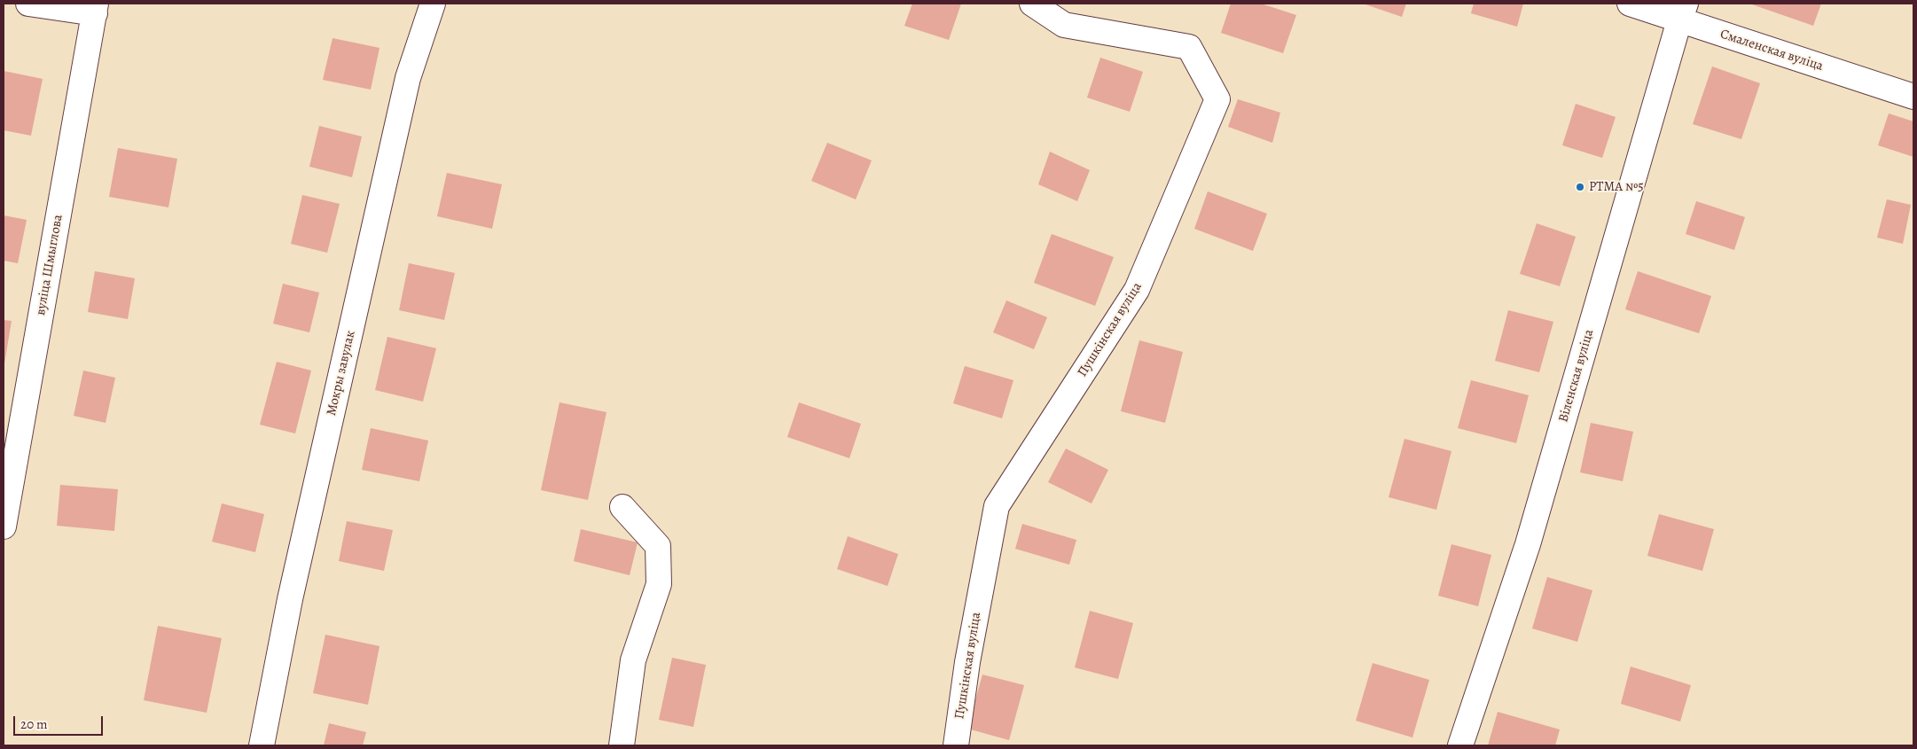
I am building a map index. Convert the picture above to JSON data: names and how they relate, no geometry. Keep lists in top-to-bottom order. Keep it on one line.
{"streets":{"street":["Смаленская вуліца","вуліца Шмыглова","Пушкінская вуліца","Мокры завулак","Віленская вуліца"]},"crossings":[["Смаленская вуліца","Віленская вуліца"]],"places":["РТМА №5"],"scale_bar":"20 m"}
